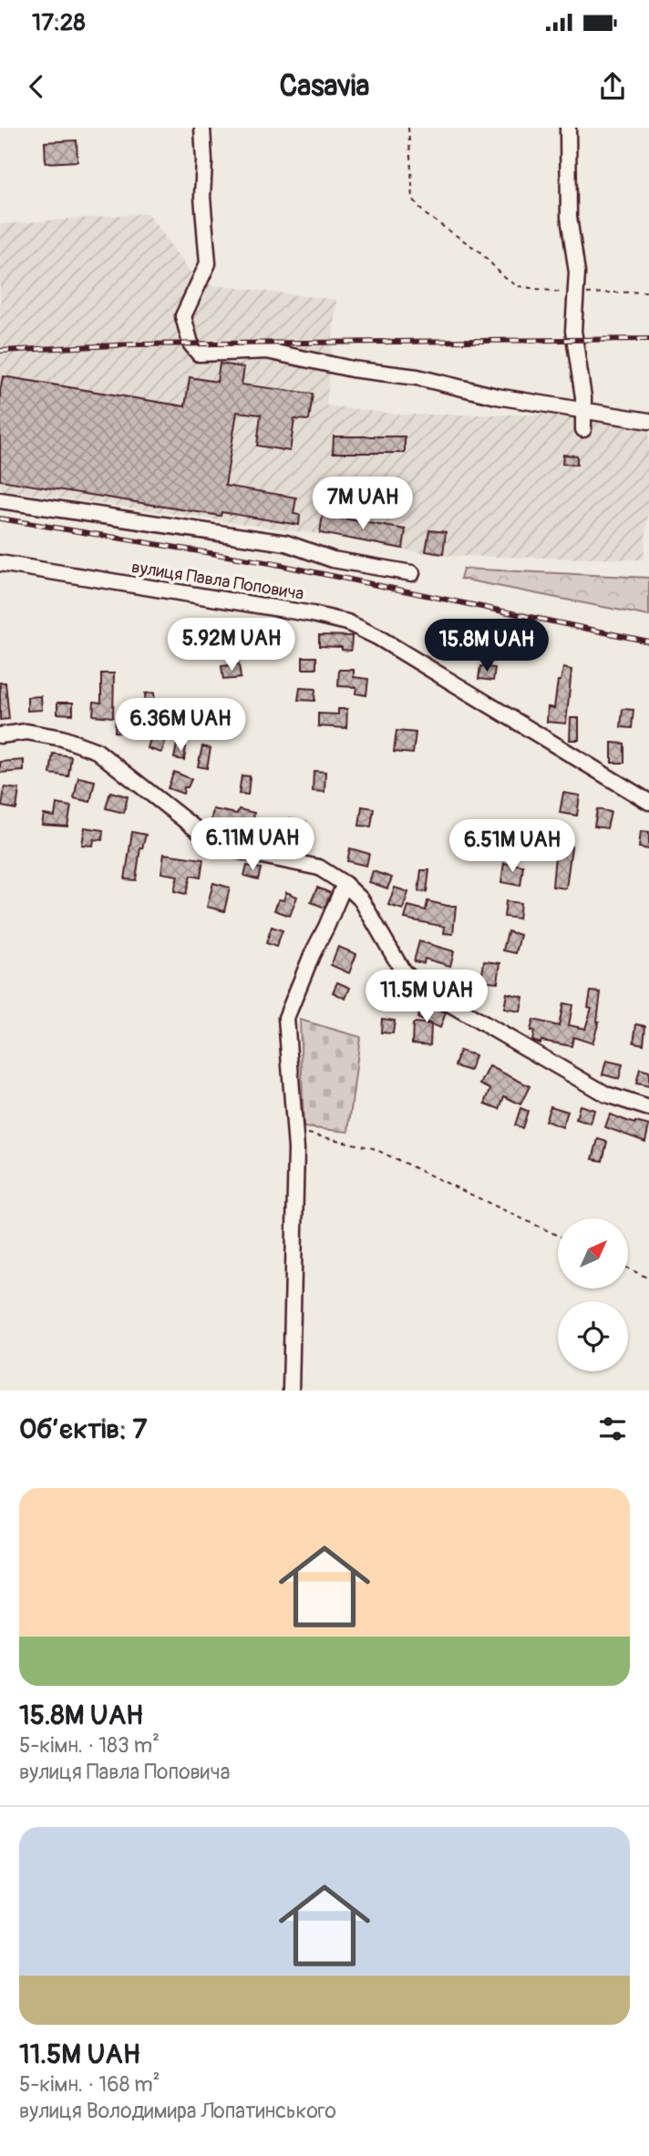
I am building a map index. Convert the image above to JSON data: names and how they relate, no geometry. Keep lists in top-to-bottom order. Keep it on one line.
{"streets":{"street":["вулиця Павла Поповича"]},"north":"top right","page":{"status":"17:28","header":"Casavia","price":["7M UAH","5.92M UAH","15.8M UAH","6.36M UAH","6.11M UAH","6.51M UAH","11.5M UAH"],"heading":"Об’єктів: 7","list":[{"name":"15.8M UAH","note":"5-кімн. · 183 m² · вулиця Павла Поповича"},{"name":"11.5M UAH","note":"5-кімн. · 168 m² · вулиця Володимира Лопатинського"}]}}
